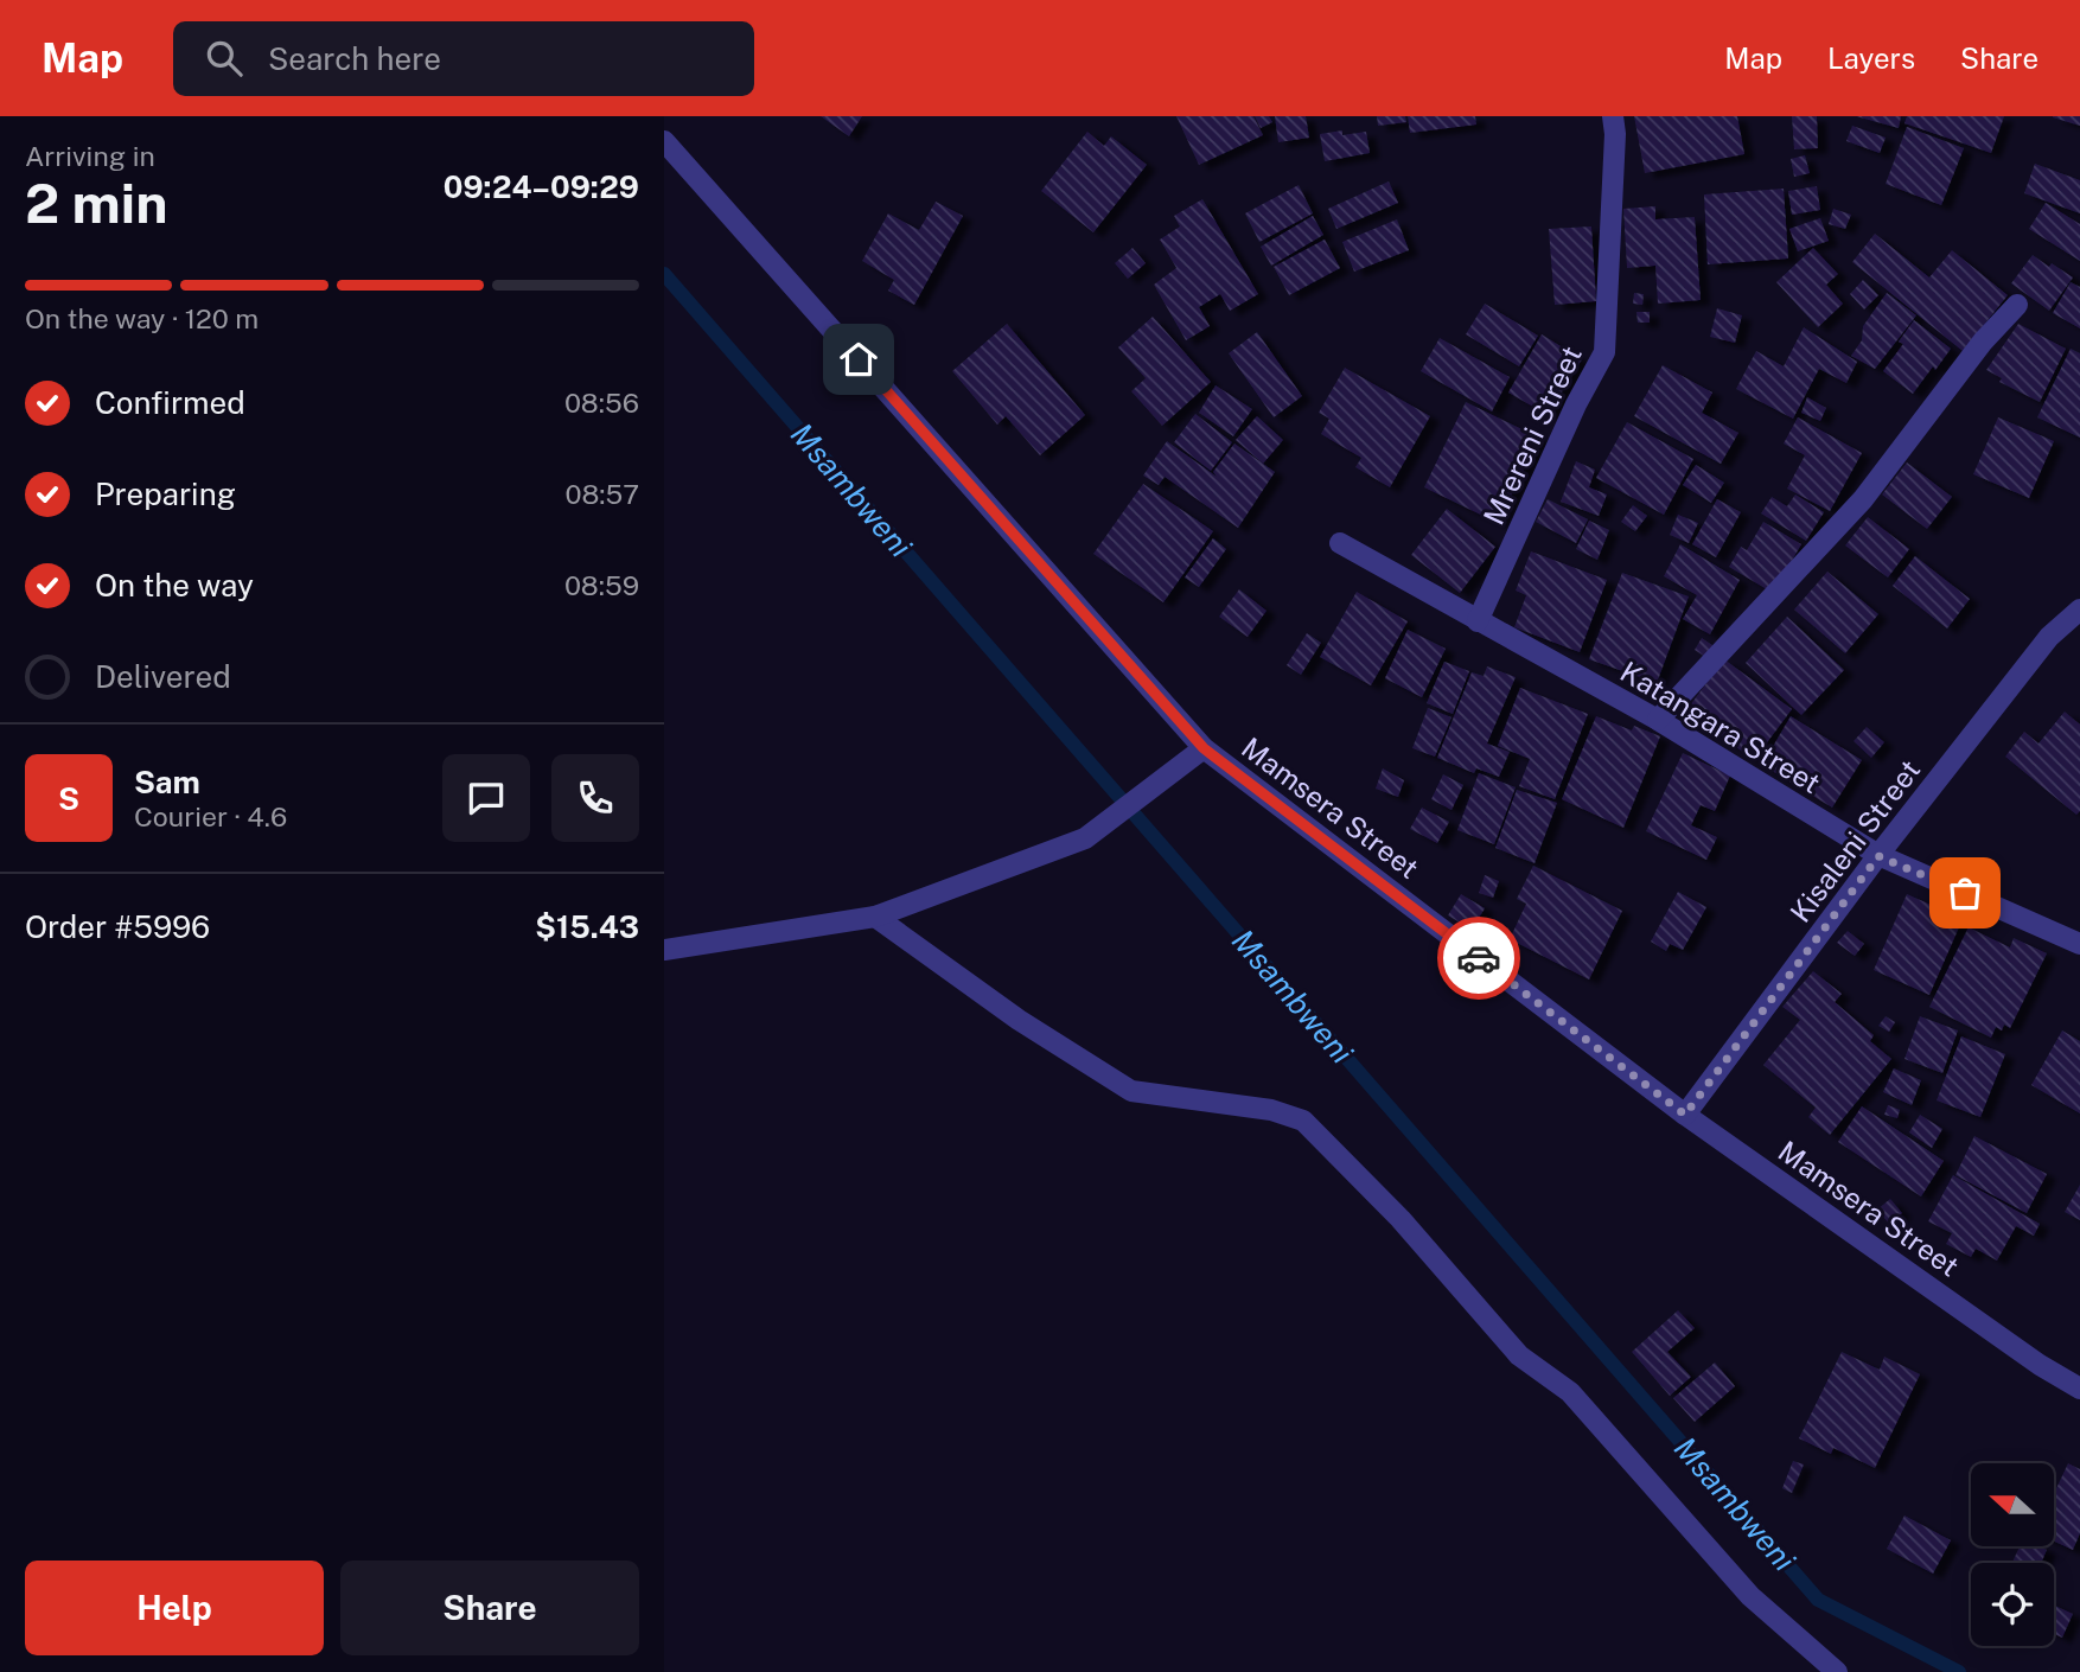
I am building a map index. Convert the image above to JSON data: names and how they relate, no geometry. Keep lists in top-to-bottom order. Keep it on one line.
{"streets":{"street":["Mrereni Street","Katangara Street","Mamsera Street","Kisaleni Street"]},"crossings":[["Mrereni Street","Katangara Street"],["Katangara Street","Kisaleni Street"],["Mamsera Street","Kisaleni Street"]],"water":["Msambweni"],"north":"left","page":{"header":"Map","search":"Search here","nav":["Map","Layers","Share"],"heading":["2 min","Arriving in","09:24–09:29"],"panel":["Sam","Courier · 4.6","Order #5996","$15.43"],"bar":"On the way · 120 m","list":[["Confirmed","08:56"],["Preparing","08:57"],["On the way","08:59"],"Delivered"],"round":"S","buttons":["Help","Share"]}}
